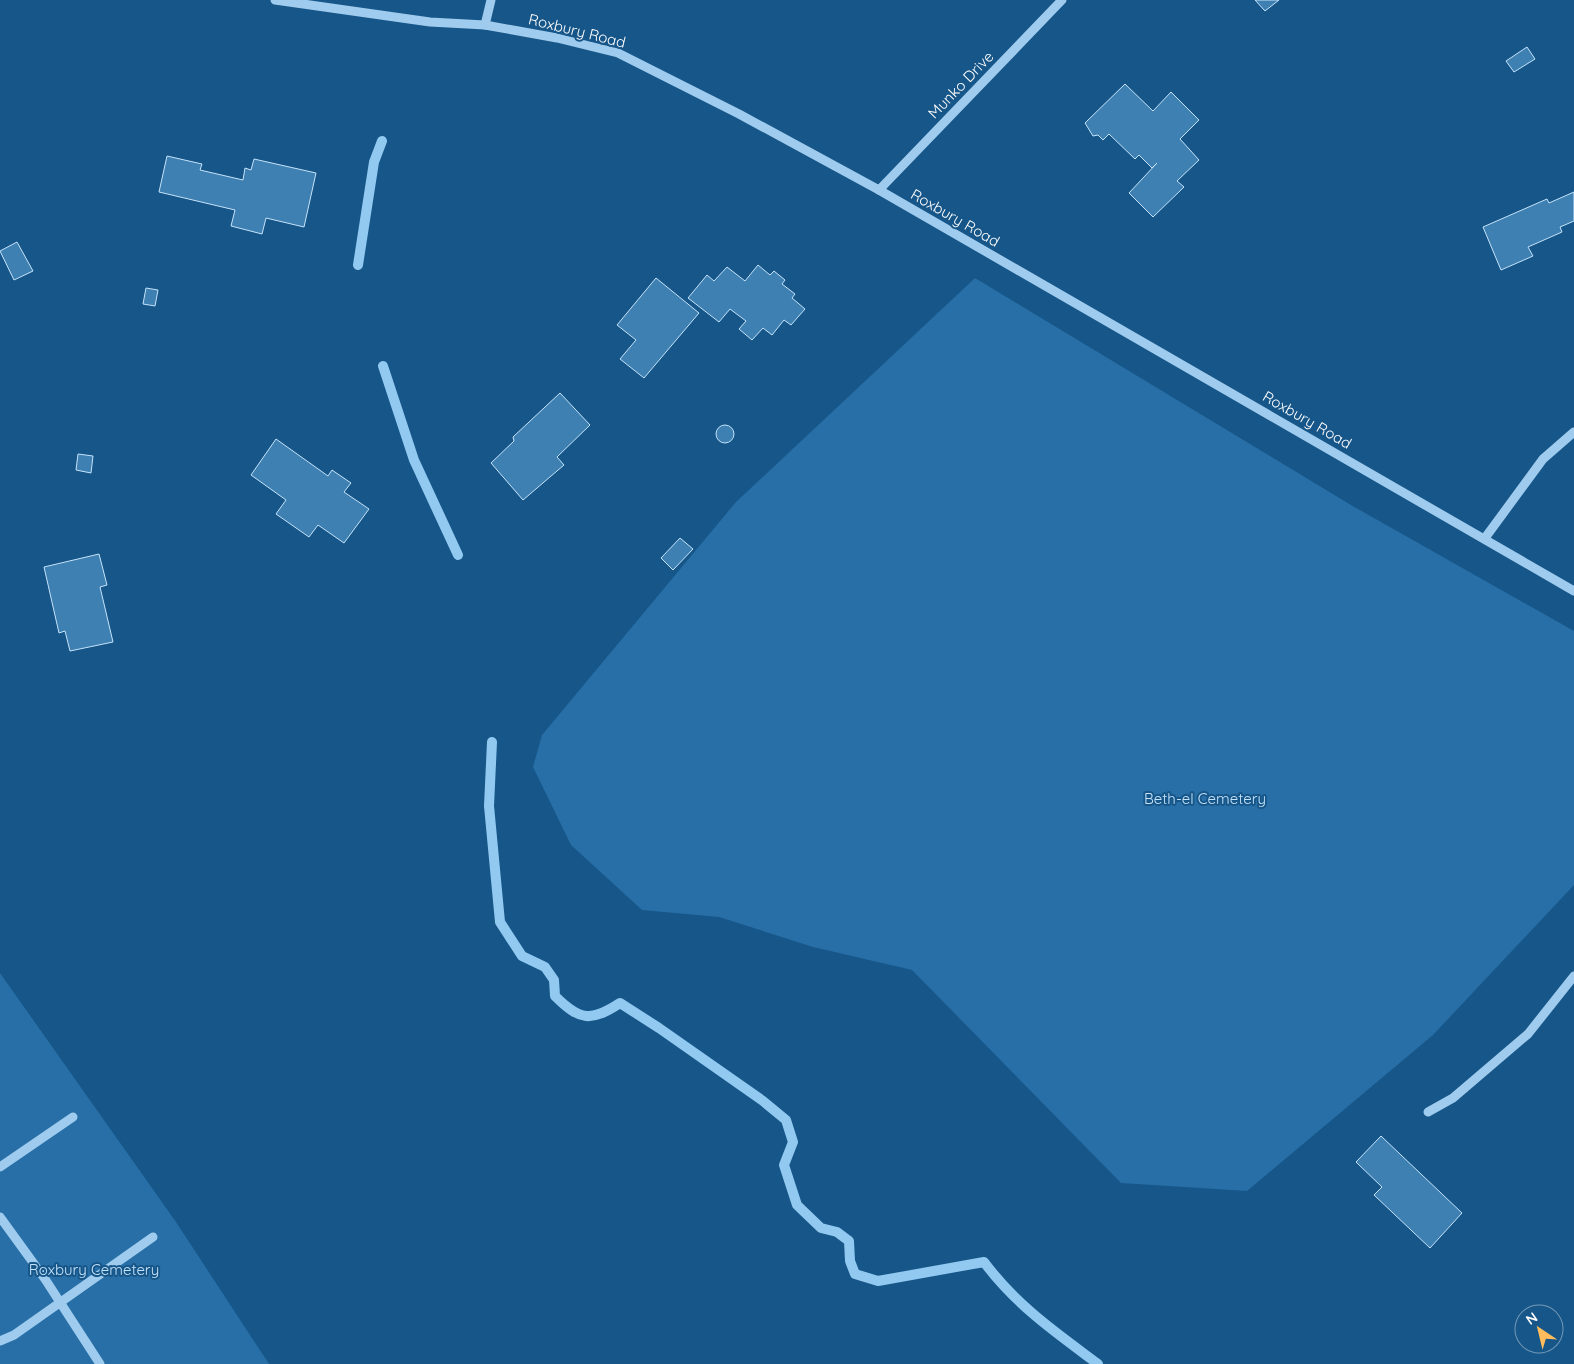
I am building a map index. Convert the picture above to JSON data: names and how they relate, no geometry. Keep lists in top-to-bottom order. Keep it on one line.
{"streets":{"street":["Roxbury Road","Munko Drive"]},"crossings":[["Roxbury Road","Munko Drive"]],"parks":["Beth-el Cemetery","Roxbury Cemetery"],"north":"top left"}
